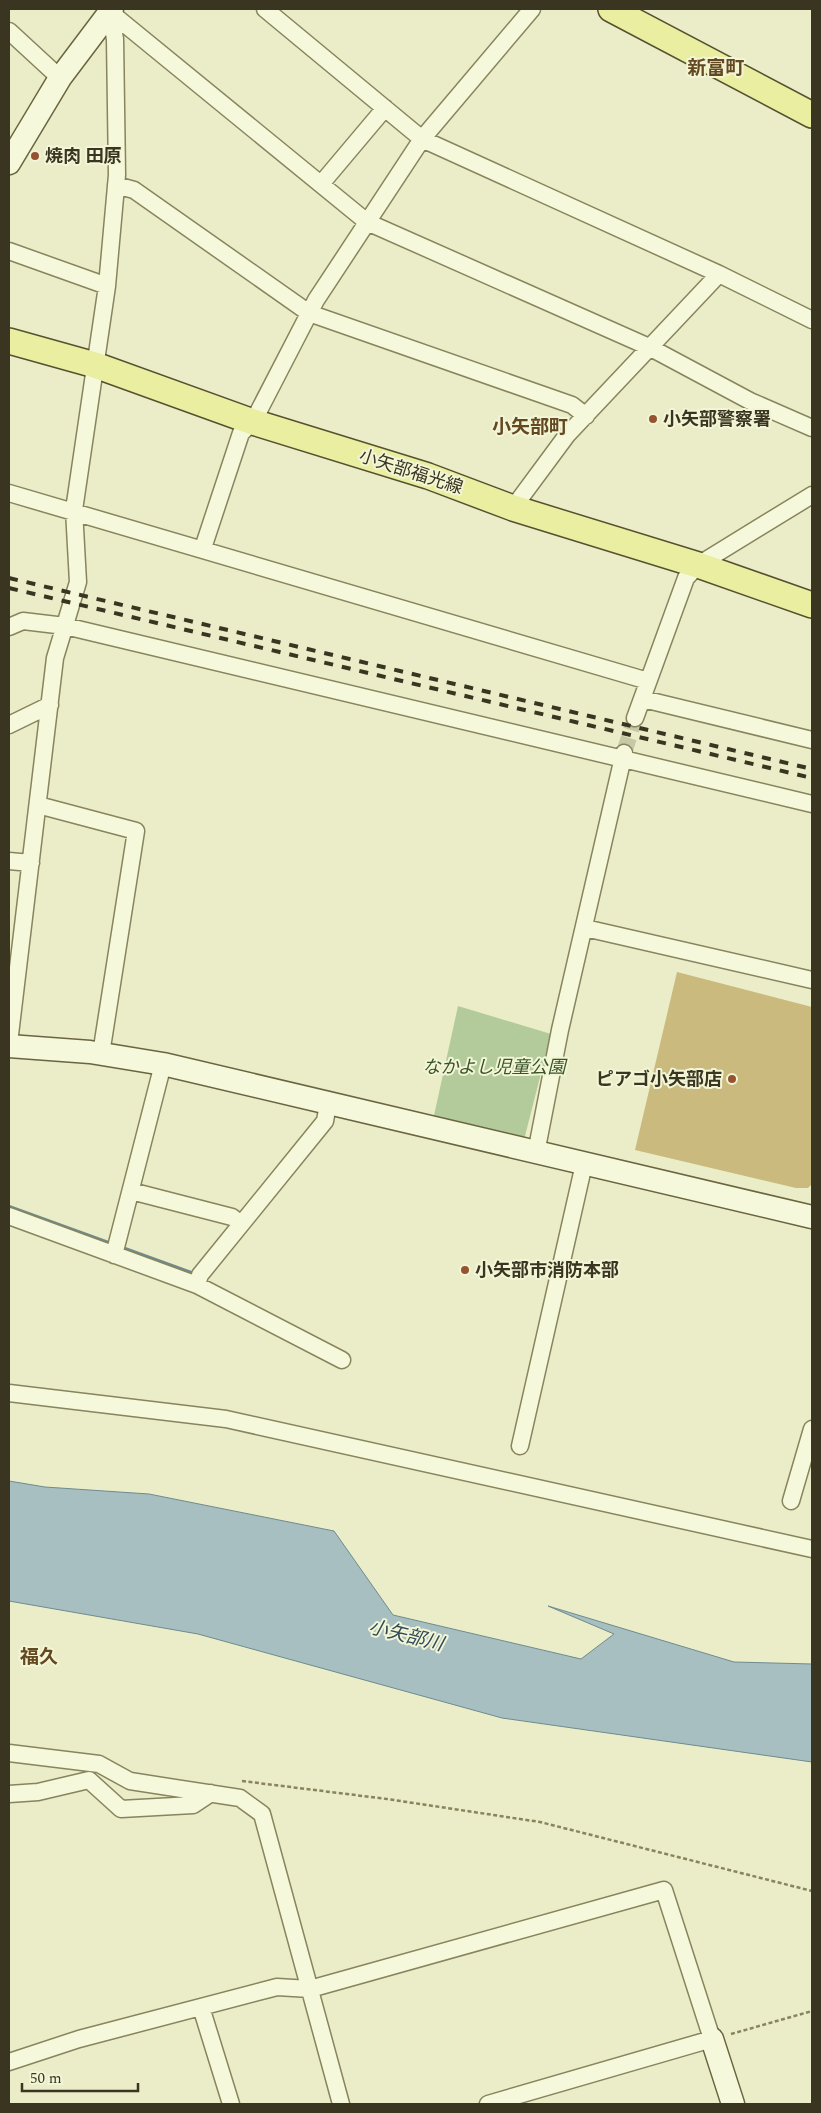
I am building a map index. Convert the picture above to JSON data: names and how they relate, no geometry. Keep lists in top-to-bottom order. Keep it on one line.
{"streets":{"main road":["小矢部福光線"]},"districts":["新富町","小矢部町","福久"],"water":["小矢部川"],"parks":["なかよし児童公園"],"places":["焼肉 田原","小矢部警察署","ピアゴ小矢部店","小矢部市消防本部"],"scale_bar":"50 m"}
